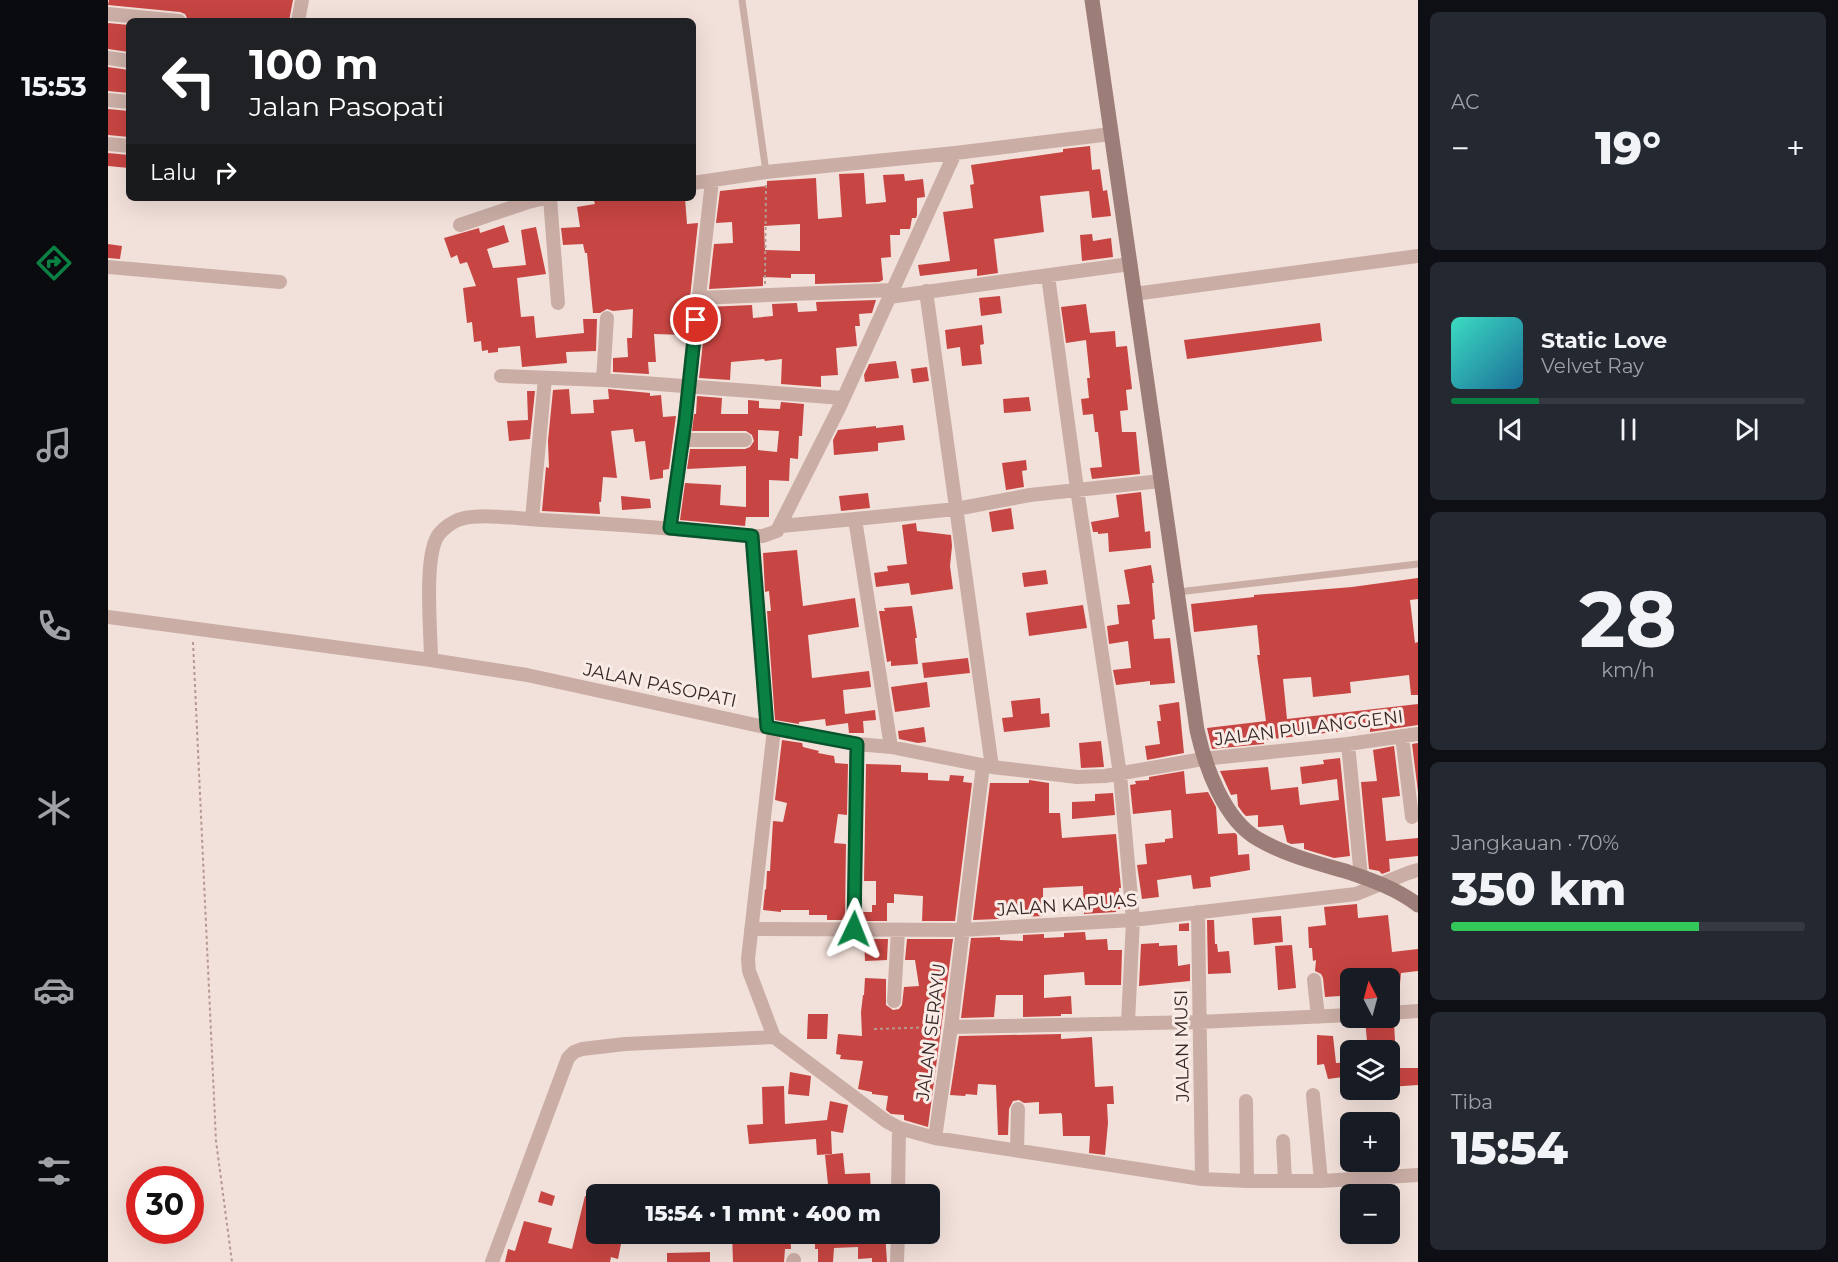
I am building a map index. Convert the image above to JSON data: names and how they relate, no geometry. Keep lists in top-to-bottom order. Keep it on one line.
{"streets":{"street":["JALAN PASOPATI","JALAN PULANGGENI","JALAN KAPUAS","JALAN SERAYU","JALAN MUSI"]},"crossings":[["JALAN PASOPATI","JALAN PULANGGENI"],["JALAN PASOPATI","JALAN SERAYU"],["JALAN KAPUAS","JALAN SERAYU"],["JALAN KAPUAS","JALAN MUSI"]],"north":"top","page":{"tabs":"15:53","tile":["AC",["28","km/h"],["Jangkauan · 70%","350 km"],["Tiba","15:54"]],"turn":["100 m","Jalan Pasopati"],"heat":["−","19°","+"],"then":"Lalu","song":["Static Love","Velvet Ray"],"map_buttons":["+","−"],"limit":"30","trip":"15:54 · 1 mnt · 400 m"}}
